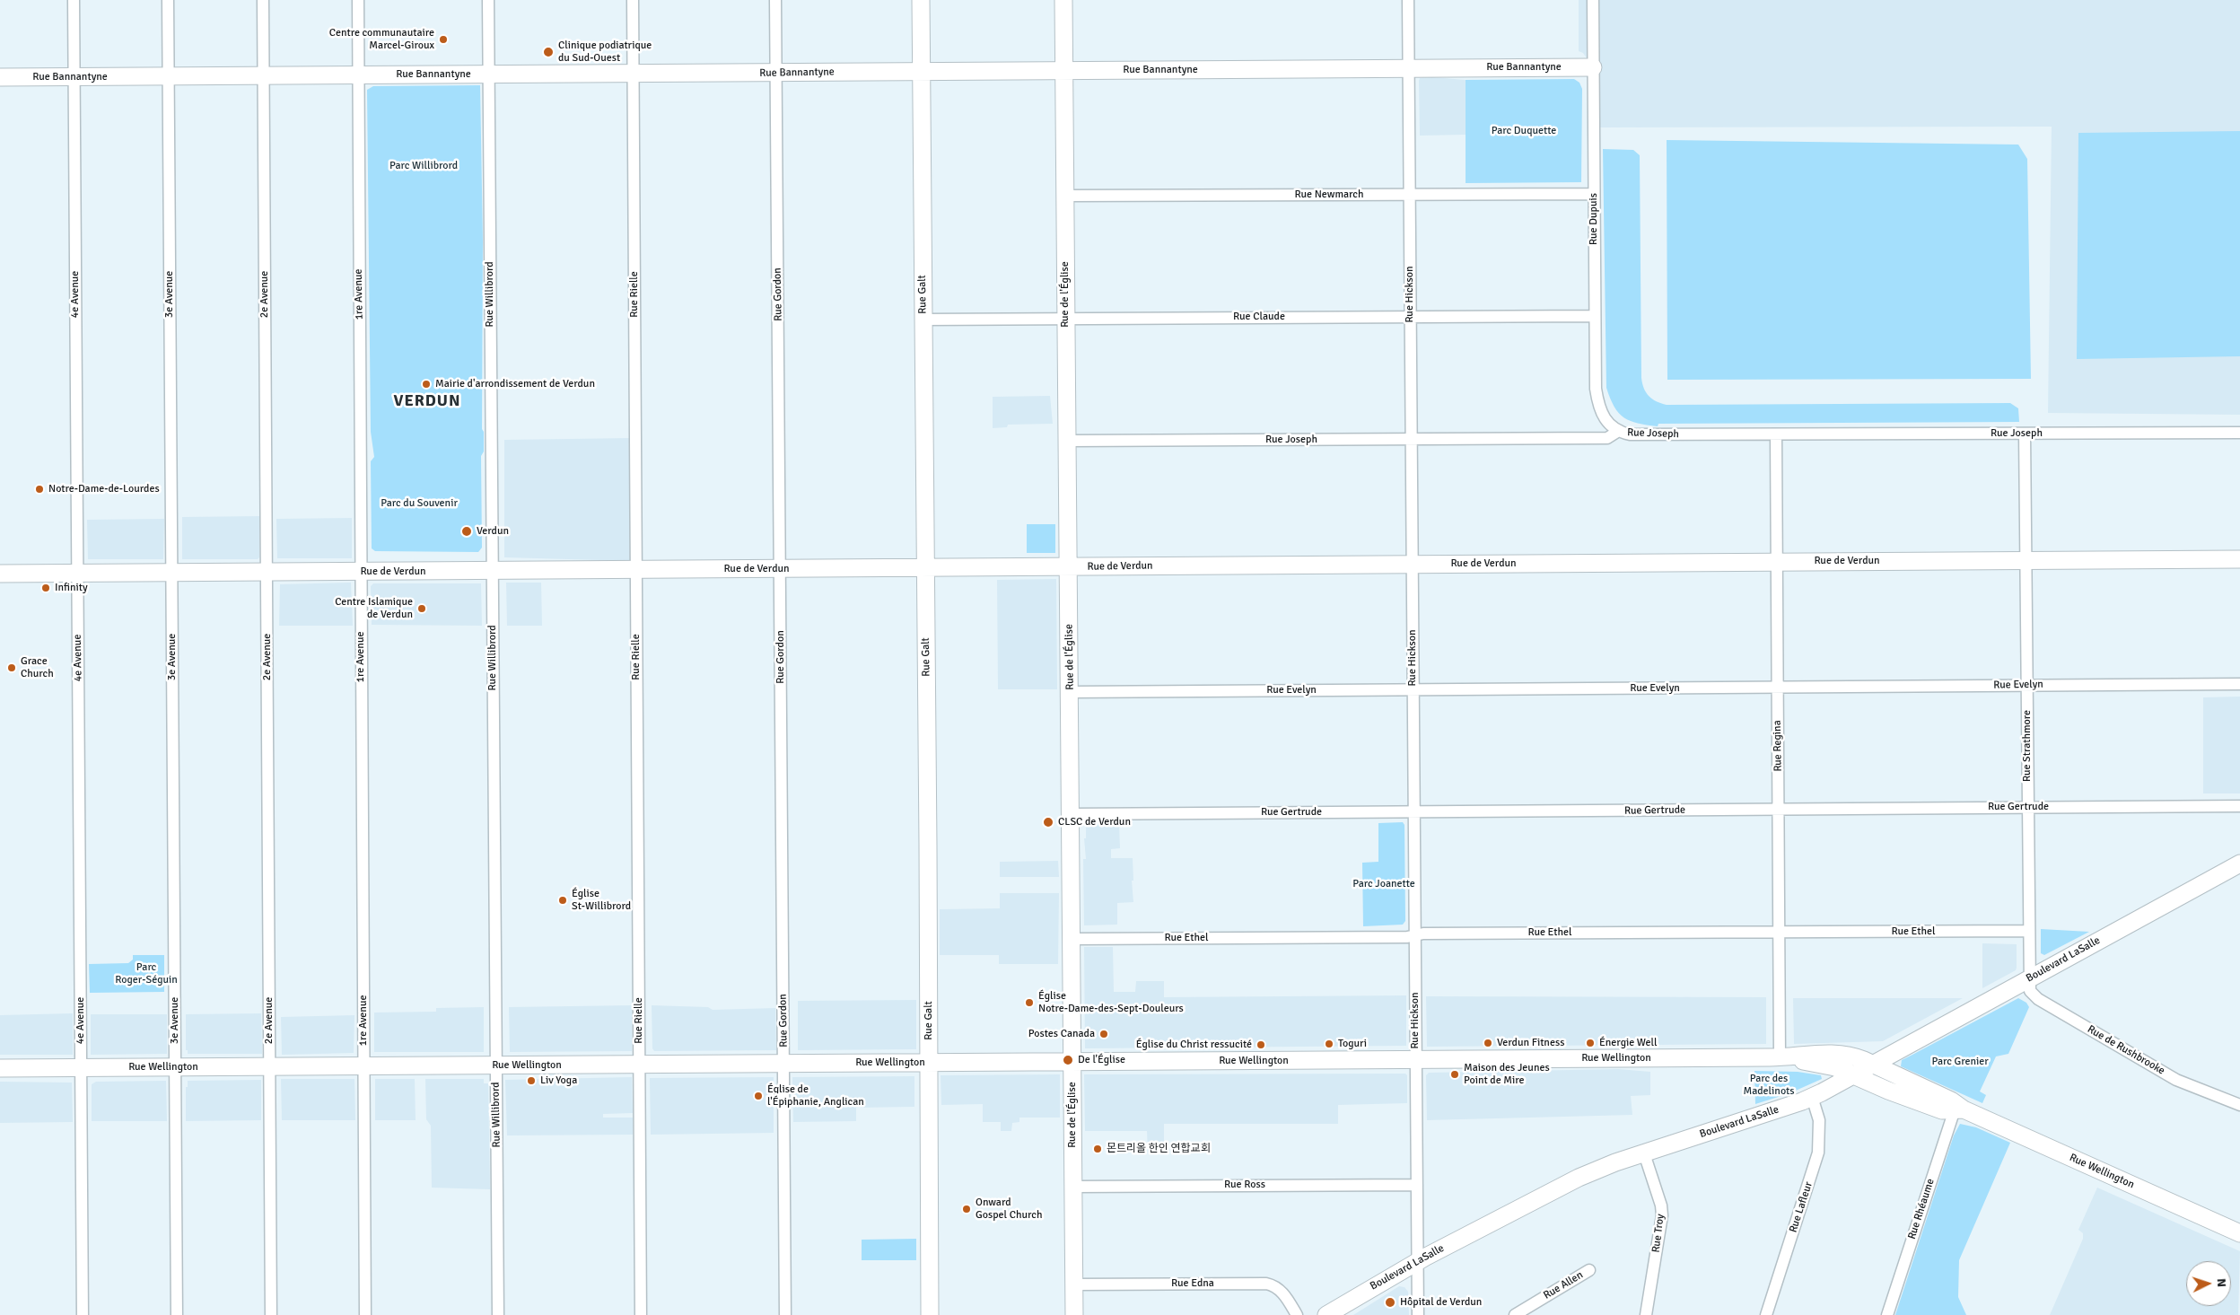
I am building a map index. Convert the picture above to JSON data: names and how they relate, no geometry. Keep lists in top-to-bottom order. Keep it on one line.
{"streets":{"main road":["Rue Bannantyne","Rue Galt","Rue de l'Église","Rue de Verdun","Boulevard LaSalle","Rue Wellington"],"street":["Rue Newmarch","Rue Dupuis","4e Avenue","3e Avenue","2e Avenue","1re Avenue","Rue Willibrord","Rue Rielle","Rue Gordon","Rue Hickson","Rue Claude","Rue Joseph","Rue Evelyn","Rue Regina","Rue Strathmore","Rue Gertrude","Rue Ethel","Rue de Rushbrooke","Rue Ross","Rue Lafleur","Rue Rhéaume","Rue Troy","Rue Edna","Rue Allen"]},"crossings":[["Rue Bannantyne","Rue Dupuis"],["Rue Bannantyne","4e Avenue"],["Rue Bannantyne","3e Avenue"],["Rue Bannantyne","2e Avenue"],["Rue Bannantyne","1re Avenue"],["Rue Bannantyne","Rue Willibrord"],["Rue Bannantyne","Rue Rielle"],["Rue Bannantyne","Rue Gordon"],["Rue Bannantyne","Rue Galt"],["Rue Bannantyne","Rue de l'Église"],["Rue Bannantyne","Rue Hickson"],["Rue Newmarch","Rue Dupuis"],["Rue Newmarch","Rue de l'Église"],["Rue Newmarch","Rue Hickson"],["Rue Dupuis","Rue Claude"],["Rue Dupuis","Rue Joseph"],["4e Avenue","Rue de Verdun"],["4e Avenue","Rue Wellington"],["3e Avenue","Rue de Verdun"],["3e Avenue","Rue Wellington"],["2e Avenue","Rue de Verdun"],["2e Avenue","Rue Wellington"],["1re Avenue","Rue de Verdun"],["1re Avenue","Rue Wellington"],["Rue Willibrord","Rue de Verdun"],["Rue Willibrord","Rue Wellington"],["Rue Rielle","Rue de Verdun"],["Rue Rielle","Rue Wellington"],["Rue Gordon","Rue de Verdun"],["Rue Gordon","Rue Wellington"],["Rue Galt","Rue Claude"],["Rue Galt","Rue de Verdun"],["Rue Galt","Rue Wellington"],["Rue de l'Église","Rue Claude"],["Rue de l'Église","Rue Joseph"],["Rue de l'Église","Rue de Verdun"],["Rue de l'Église","Rue Evelyn"],["Rue de l'Église","Rue Gertrude"],["Rue de l'Église","Rue Ethel"],["Rue de l'Église","Rue Wellington"],["Rue de l'Église","Rue Ross"],["Rue de l'Église","Rue Edna"],["Rue Hickson","Rue Claude"],["Rue Hickson","Rue Joseph"],["Rue Hickson","Rue de Verdun"],["Rue Hickson","Rue Evelyn"],["Rue Hickson","Rue Gertrude"],["Rue Hickson","Rue Ethel"],["Rue Hickson","Boulevard LaSalle"],["Rue Hickson","Rue Wellington"],["Rue Hickson","Rue Ross"],["Rue Joseph","Rue Regina"],["Rue Joseph","Rue Strathmore"],["Rue de Verdun","Rue Regina"],["Rue de Verdun","Rue Strathmore"],["Rue Evelyn","Rue Regina"],["Rue Evelyn","Rue Strathmore"],["Rue Regina","Rue Gertrude"],["Rue Regina","Rue Ethel"],["Rue Regina","Rue Wellington"],["Rue Strathmore","Rue Gertrude"],["Rue Strathmore","Rue Ethel"],["Rue Strathmore","Boulevard LaSalle"],["Rue Strathmore","Rue de Rushbrooke"],["Boulevard LaSalle","Rue de Rushbrooke"],["Boulevard LaSalle","Rue Wellington"],["Boulevard LaSalle","Rue Lafleur"],["Boulevard LaSalle","Rue Troy"],["Rue Wellington","Rue Rhéaume"]],"districts":["VERDUN"],"parks":["Parc Duquette","Parc Willibrord","Parc du Souvenir","Parc Joanette","Parc Roger-Séguin","Parc Grenier","Parc des Madelinots"],"places":["Centre communautaire Marcel-Giroux","Clinique podiatrique du Sud-Ouest","Mairie d'arrondissement de Verdun","Notre-Dame-de-Lourdes","Verdun","Infinity","Centre Islamique de Verdun","Grace Church","CLSC de Verdun","Église St-Willibrord","Église Notre-Dame-des-Sept-Douleurs","Postes Canada","Verdun Fitness","Énergie Well","Toguri","Église du Christ ressucité","De l'Église","Maison des Jeunes Point de Mire","Liv Yoga","Église de l'Épiphanie, Anglican","몬트리올 한인 연합교회","Onward Gospel Church","Hôpital de Verdun"],"north":"right"}
